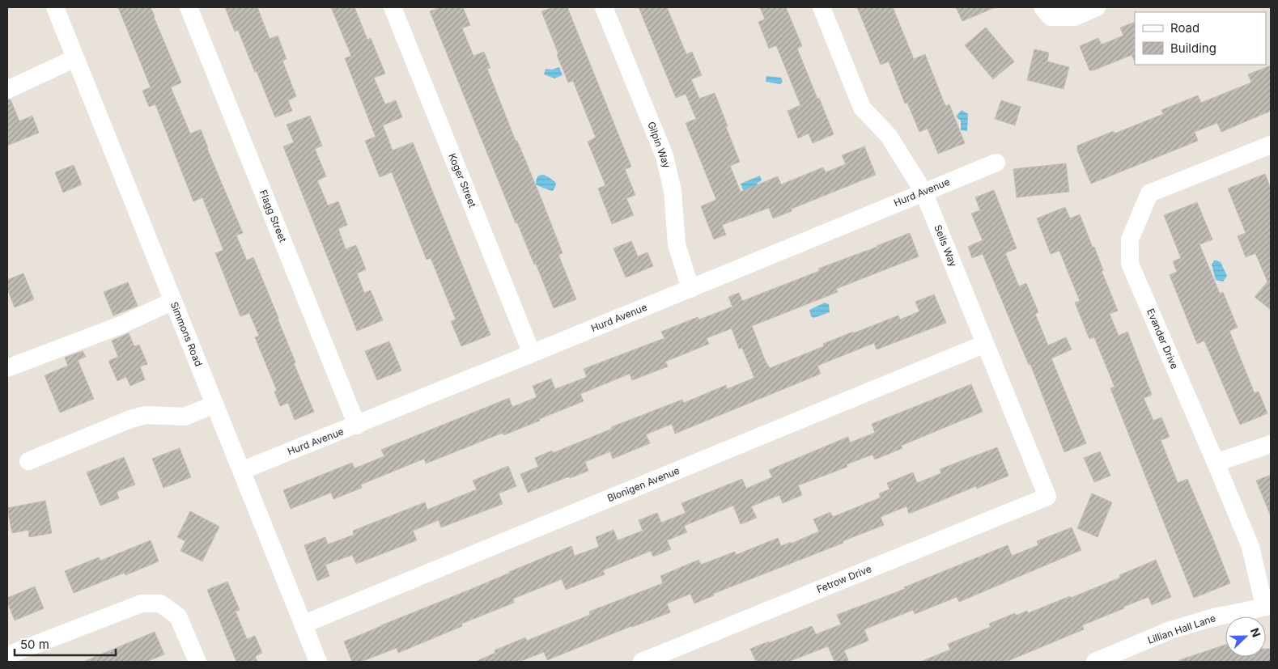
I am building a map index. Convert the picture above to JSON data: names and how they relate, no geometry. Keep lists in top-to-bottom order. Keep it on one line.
{"streets":{"street":["Gilpin Way","Koger Street","Hurd Avenue","Flagg Street","Seils Way","Simmons Road","Evander Drive","Blonigen Avenue","Fetrow Drive","Lillian Hall Lane"]},"crossings":[["Gilpin Way","Hurd Avenue"],["Koger Street","Hurd Avenue"],["Hurd Avenue","Flagg Street"],["Hurd Avenue","Seils Way"],["Hurd Avenue","Simmons Road"],["Seils Way","Blonigen Avenue"],["Seils Way","Fetrow Drive"],["Simmons Road","Blonigen Avenue"],["Evander Drive","Lillian Hall Lane"]],"legend":["Road","Building"],"scale_bar":"50 m","north":"right"}
